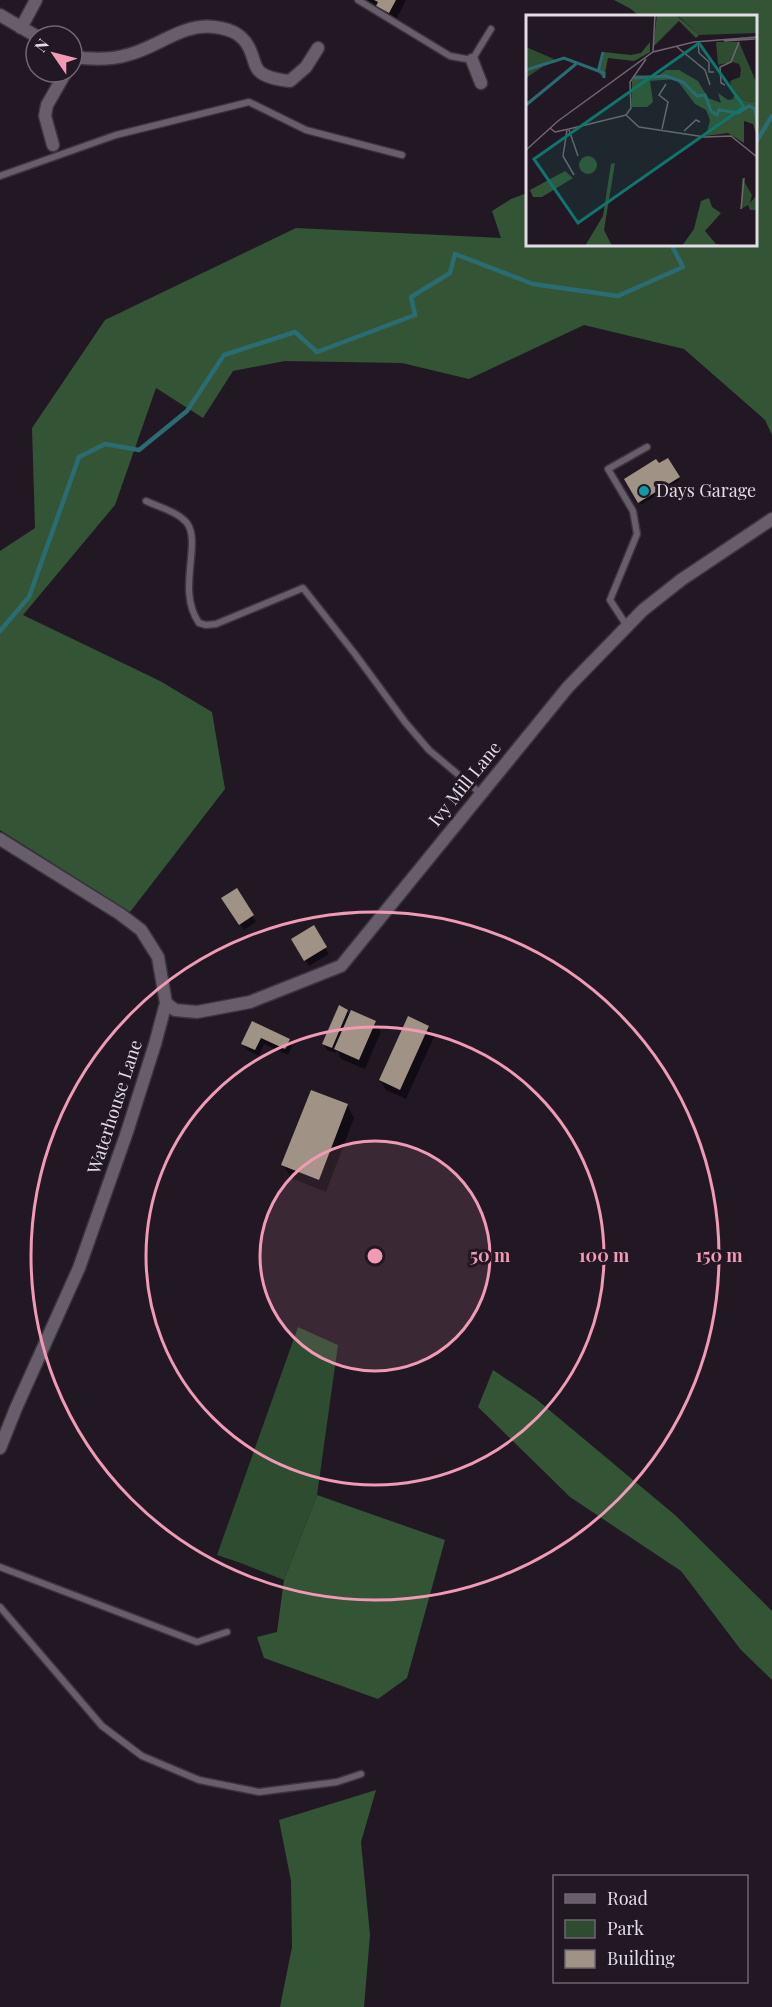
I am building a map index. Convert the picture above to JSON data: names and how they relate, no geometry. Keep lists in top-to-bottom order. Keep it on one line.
{"streets":{"street":["Ivy Mill Lane","Waterhouse Lane"]},"crossings":[["Ivy Mill Lane","Waterhouse Lane"]],"places":["Days Garage"],"legend":["Road","Park","Building"],"north":"top left","rings":["50 m","100 m","150 m"]}
